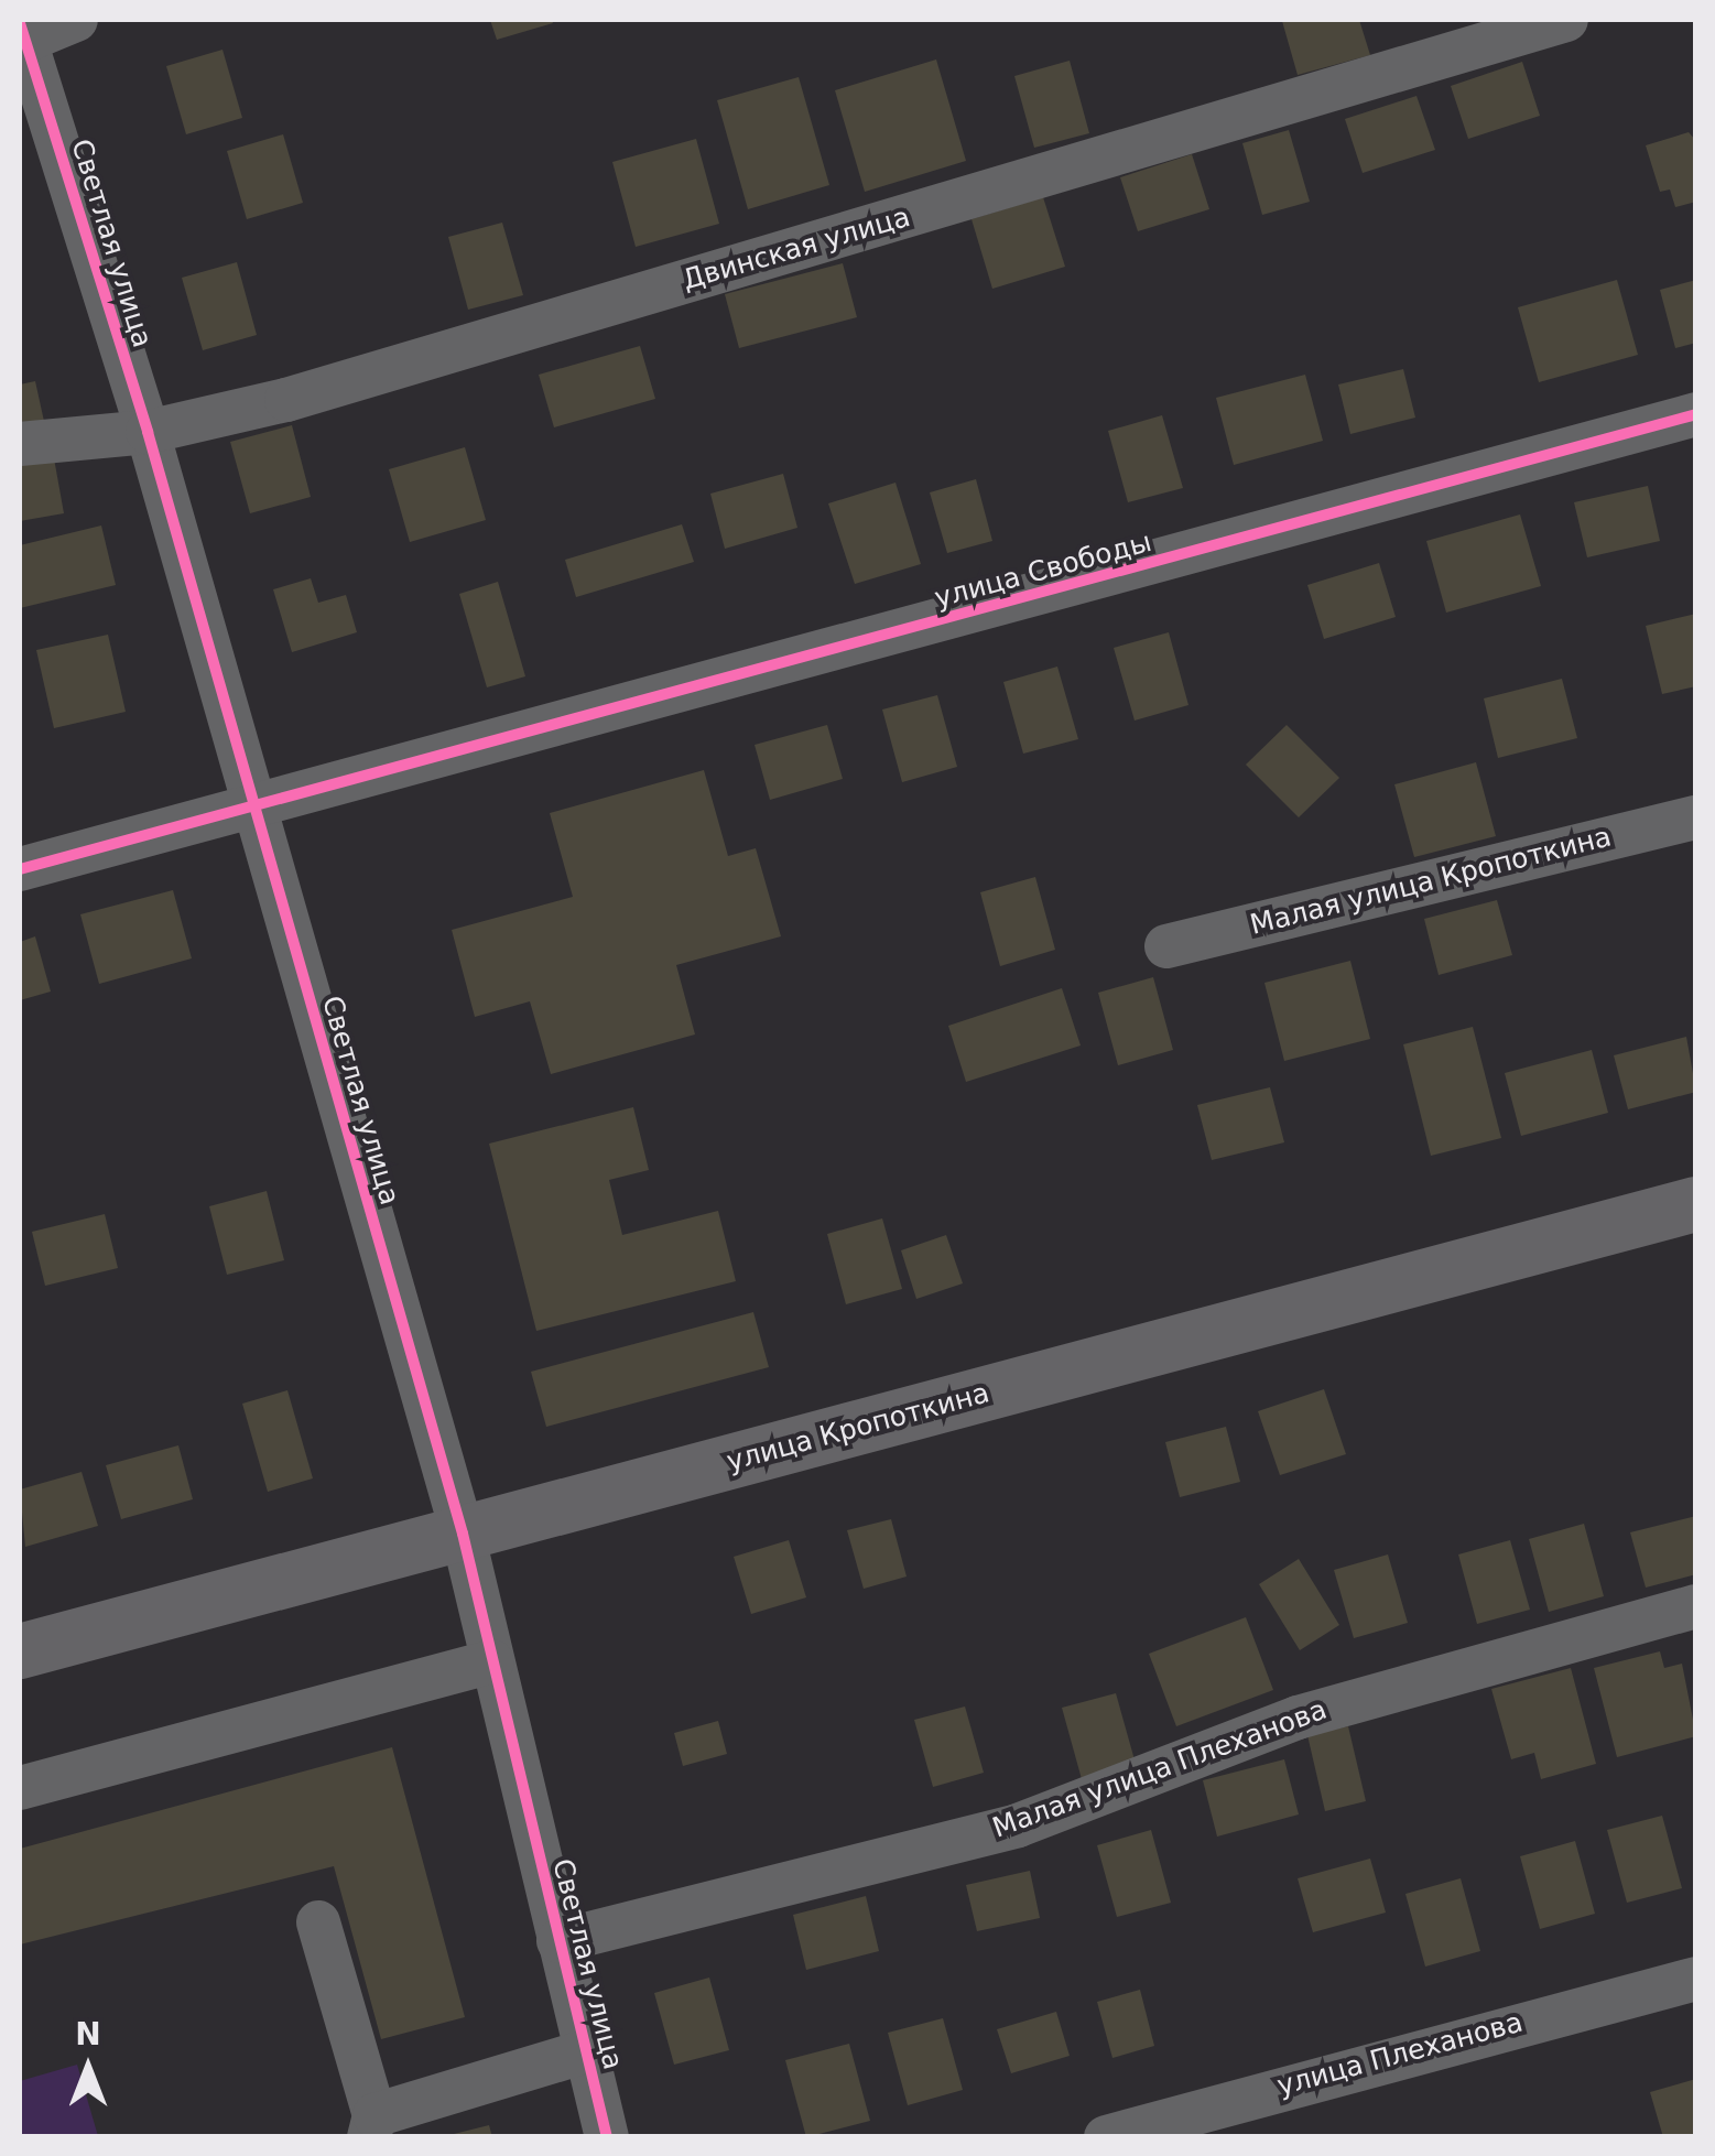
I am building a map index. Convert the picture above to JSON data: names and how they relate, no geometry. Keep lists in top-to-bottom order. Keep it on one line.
{"streets":{"main road":["улица Кропоткина"],"street":["Светлая улица","Двинская улица","улица Свободы","Малая улица Кропоткина","Малая улица Плеханова","улица Плеханова"]},"crossings":[["Светлая улица","Двинская улица"],["Светлая улица","улица Свободы"],["Светлая улица","улица Кропоткина"],["Светлая улица","Малая улица Плеханова"]],"north":"top"}
